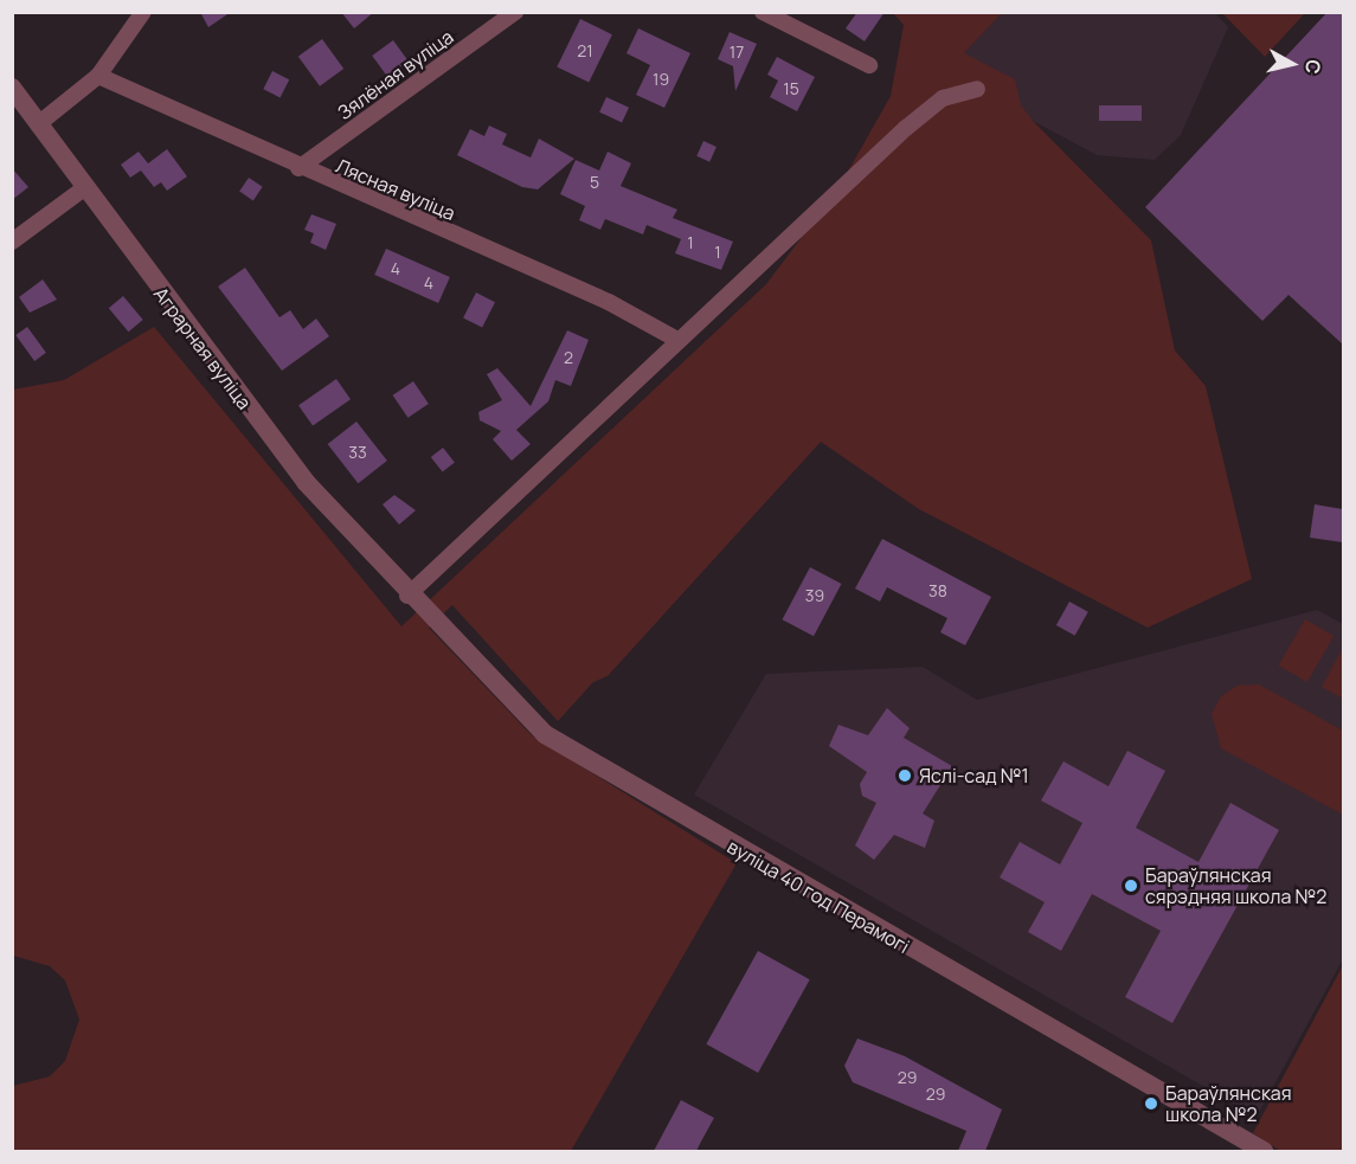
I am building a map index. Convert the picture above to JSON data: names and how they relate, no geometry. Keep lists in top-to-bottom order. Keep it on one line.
{"streets":{"street":["Зялёная вуліца","Лясная вуліца","Аграрная вуліца","вуліца 40 год Перамогі"]},"crossings":[["Зялёная вуліца","Лясная вуліца"],["Аграрная вуліца","вуліца 40 год Перамогі"]],"places":["Яслі-сад №1","Бараўлянская сярэдняя школа №2","Бараўлянская школа №2"],"house_numbers":["21","17","19","15","5","1","1","4","4","2","33","38","39","29","29"],"north":"right"}
